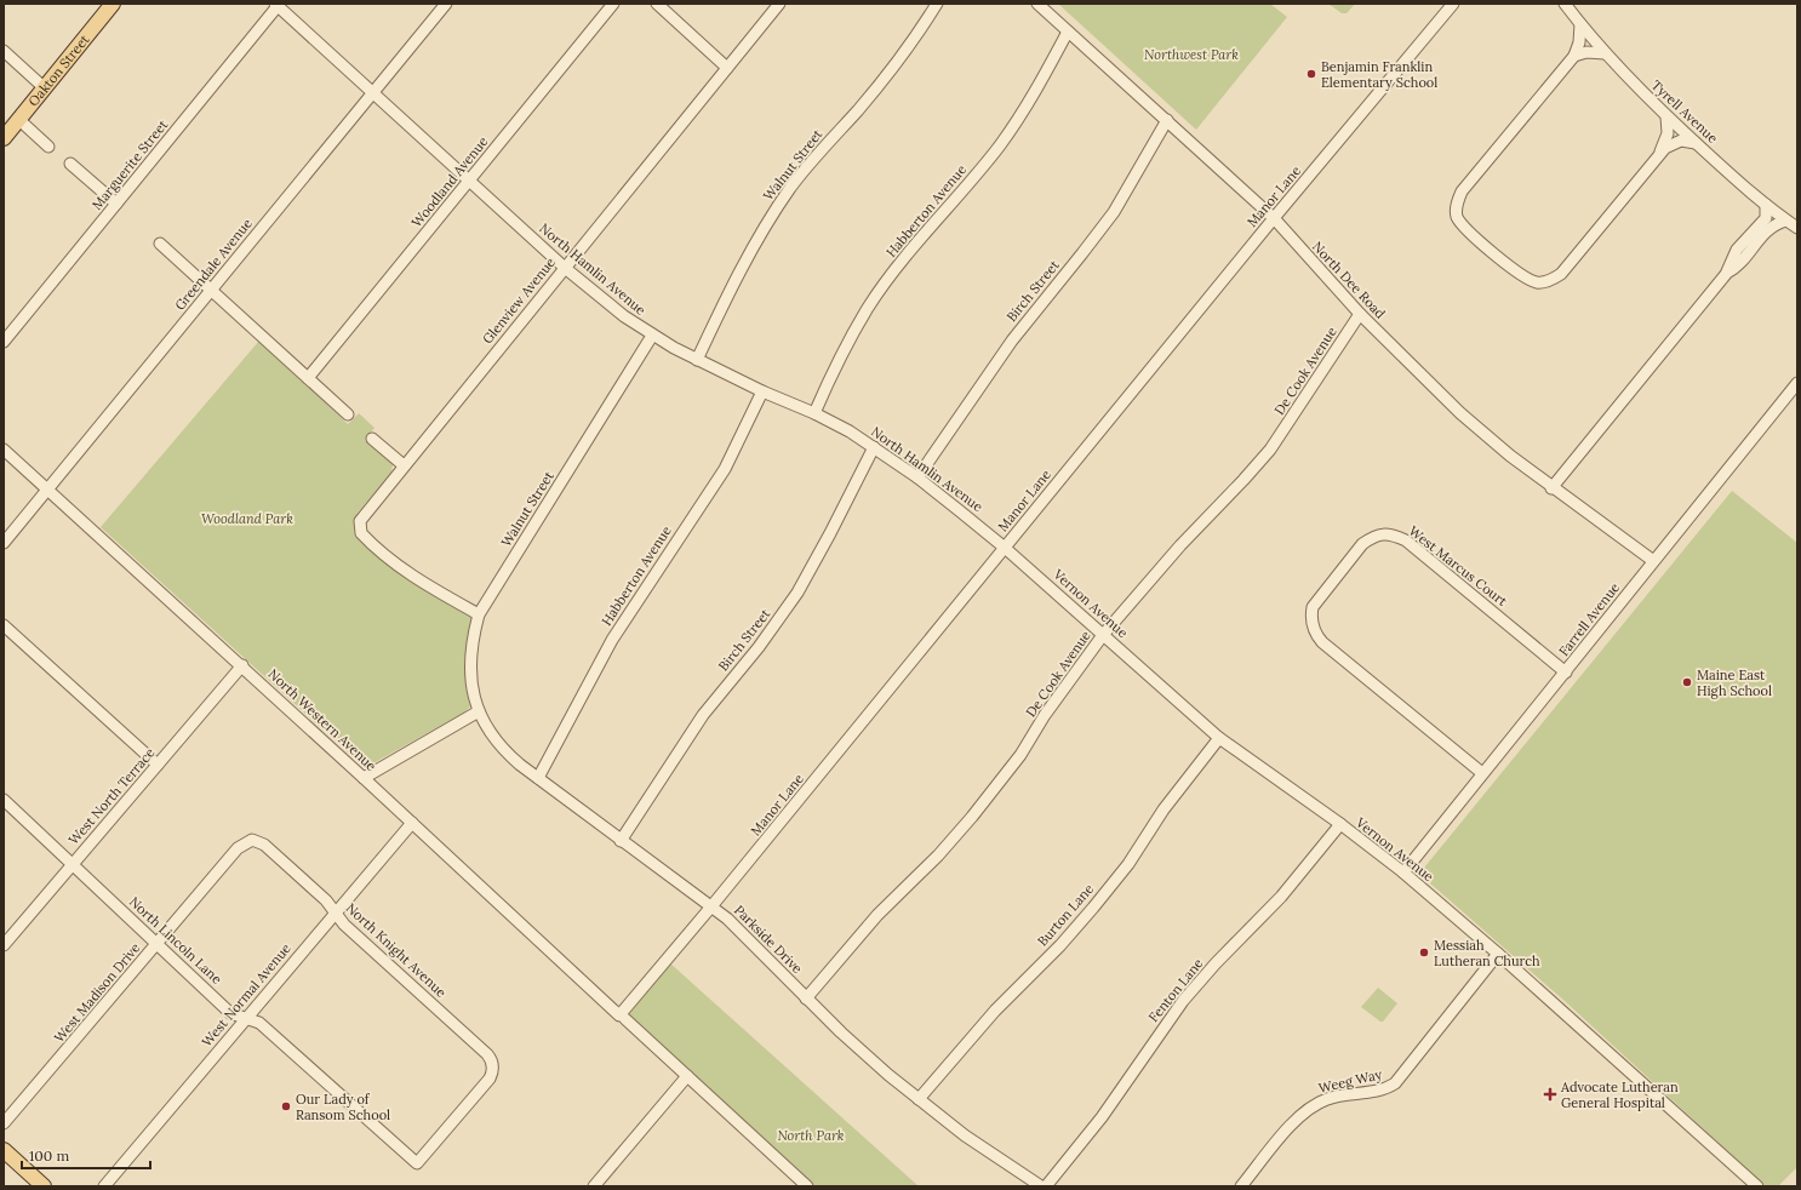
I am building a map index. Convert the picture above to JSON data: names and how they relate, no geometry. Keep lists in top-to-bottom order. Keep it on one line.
{"streets":{"main road":["Oakton Street"],"street":["Tyrell Avenue","Marguerite Street","Walnut Street","Woodland Avenue","Manor Lane","Habberton Avenue","Greendale Avenue","North Hamlin Avenue","North Dee Road","Birch Street","Glenview Avenue","De Cook Avenue","West Marcus Court","Vernon Avenue","Farrell Avenue","North Western Avenue","West North Terrace","Burton Lane","Parkside Drive","North Lincoln Lane","North Knight Avenue","Fenton Lane","West Madison Drive","West Normal Avenue","Weeg Way"]},"crossings":[["Marguerite Street","North Hamlin Avenue"],["Walnut Street","North Hamlin Avenue"],["Walnut Street","Glenview Avenue"],["Walnut Street","Parkside Drive"],["Woodland Avenue","North Hamlin Avenue"],["Manor Lane","North Hamlin Avenue"],["Manor Lane","North Dee Road"],["Manor Lane","Vernon Avenue"],["Manor Lane","North Western Avenue"],["Manor Lane","Parkside Drive"],["Habberton Avenue","North Hamlin Avenue"],["Habberton Avenue","North Dee Road"],["Habberton Avenue","Parkside Drive"],["Greendale Avenue","North Hamlin Avenue"],["Greendale Avenue","North Western Avenue"],["North Hamlin Avenue","Birch Street"],["North Hamlin Avenue","Glenview Avenue"],["North Hamlin Avenue","Vernon Avenue"],["North Dee Road","Birch Street"],["North Dee Road","De Cook Avenue"],["North Dee Road","Farrell Avenue"],["Birch Street","Parkside Drive"],["De Cook Avenue","Vernon Avenue"],["De Cook Avenue","Parkside Drive"],["West Marcus Court","Farrell Avenue"],["Vernon Avenue","Farrell Avenue"],["Vernon Avenue","Burton Lane"],["Vernon Avenue","Fenton Lane"],["Vernon Avenue","Weeg Way"],["North Western Avenue","West North Terrace"],["North Western Avenue","West Normal Avenue"],["West North Terrace","North Lincoln Lane"],["Burton Lane","Parkside Drive"],["North Lincoln Lane","North Knight Avenue"],["North Lincoln Lane","West Madison Drive"],["North Lincoln Lane","West Normal Avenue"],["North Knight Avenue","West Madison Drive"],["North Knight Avenue","West Normal Avenue"]],"parks":["Northwest Park","Woodland Park","North Park"],"places":{"other":["Benjamin Franklin Elementary School","Maine East High School","Messiah Lutheran Church","Our Lady of Ransom School"],"health":["Advocate Lutheran General Hospital"]},"scale_bar":"100 m"}
